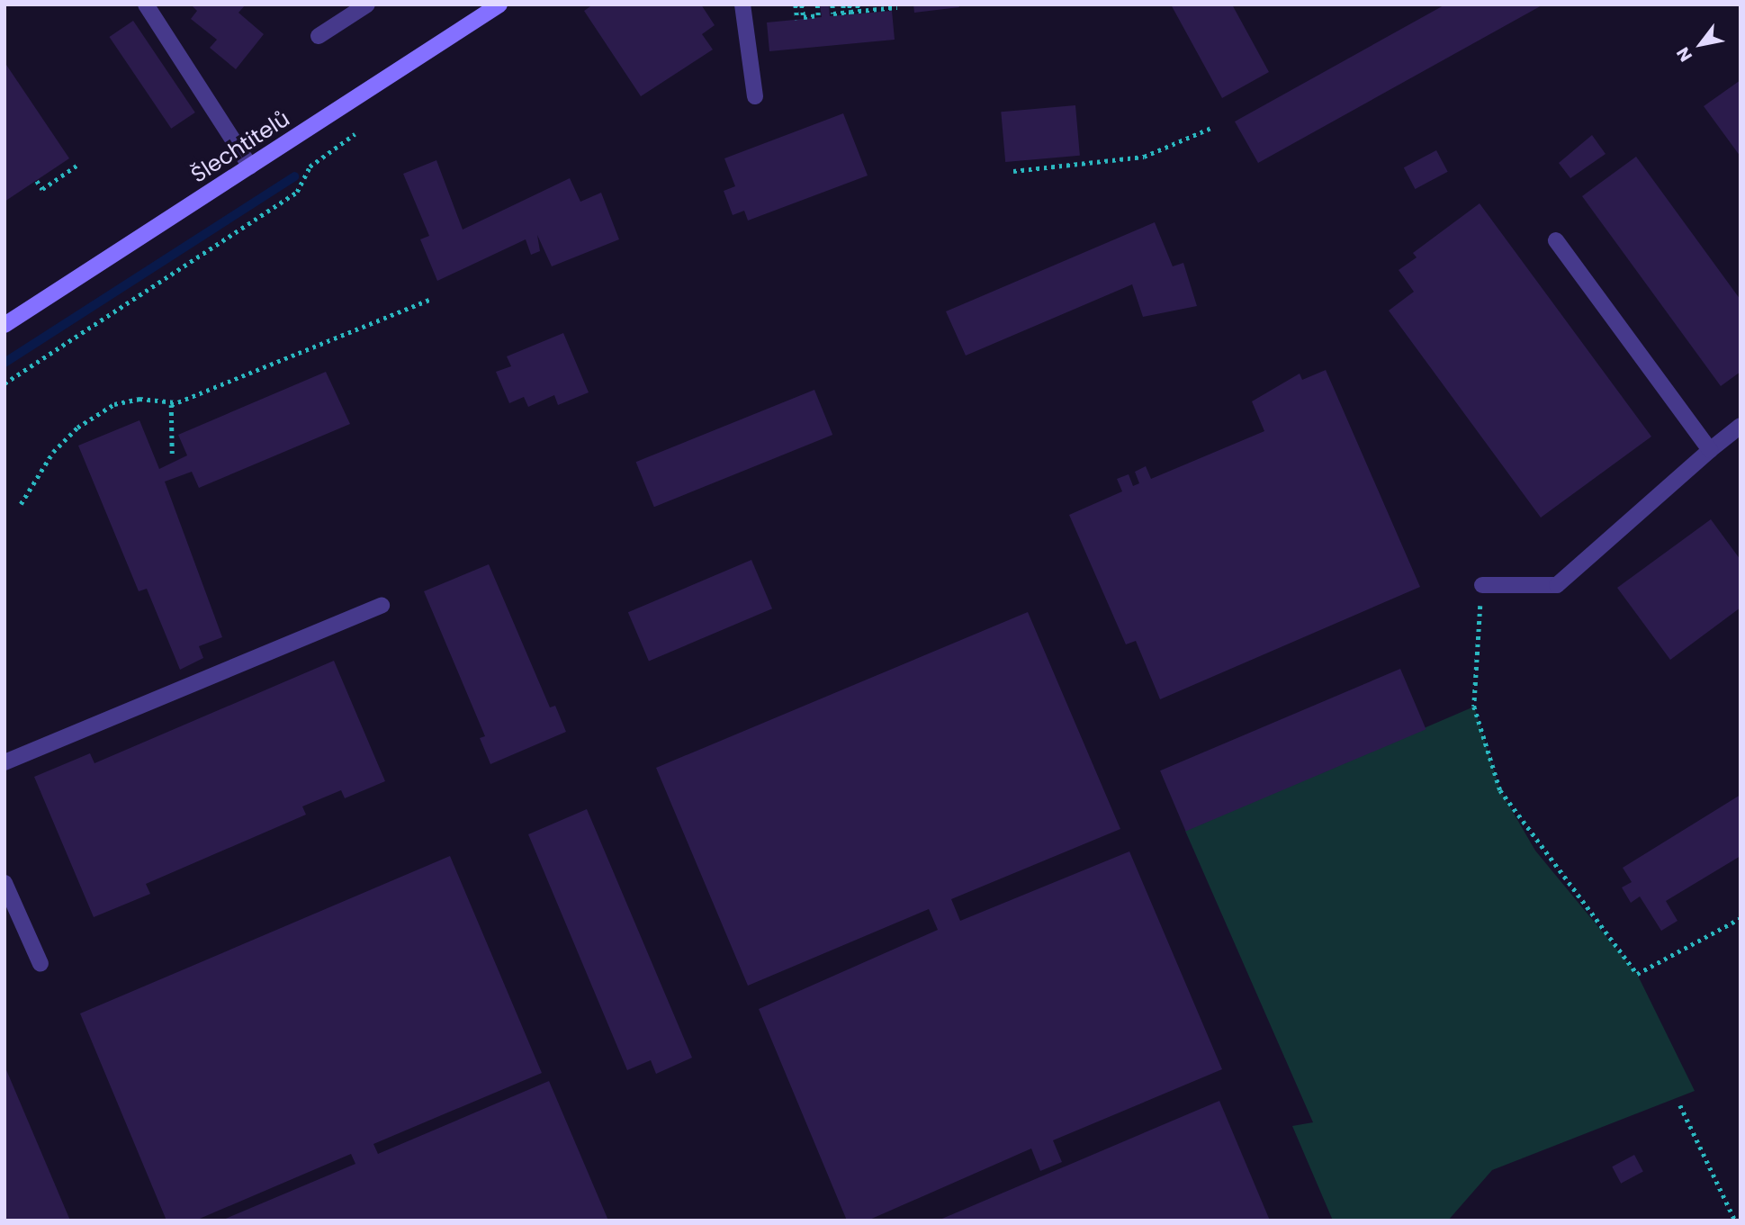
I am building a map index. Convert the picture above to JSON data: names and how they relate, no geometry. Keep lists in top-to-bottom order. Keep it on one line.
{"streets":{"street":["Šlechtitelů"]},"north":"bottom left"}
